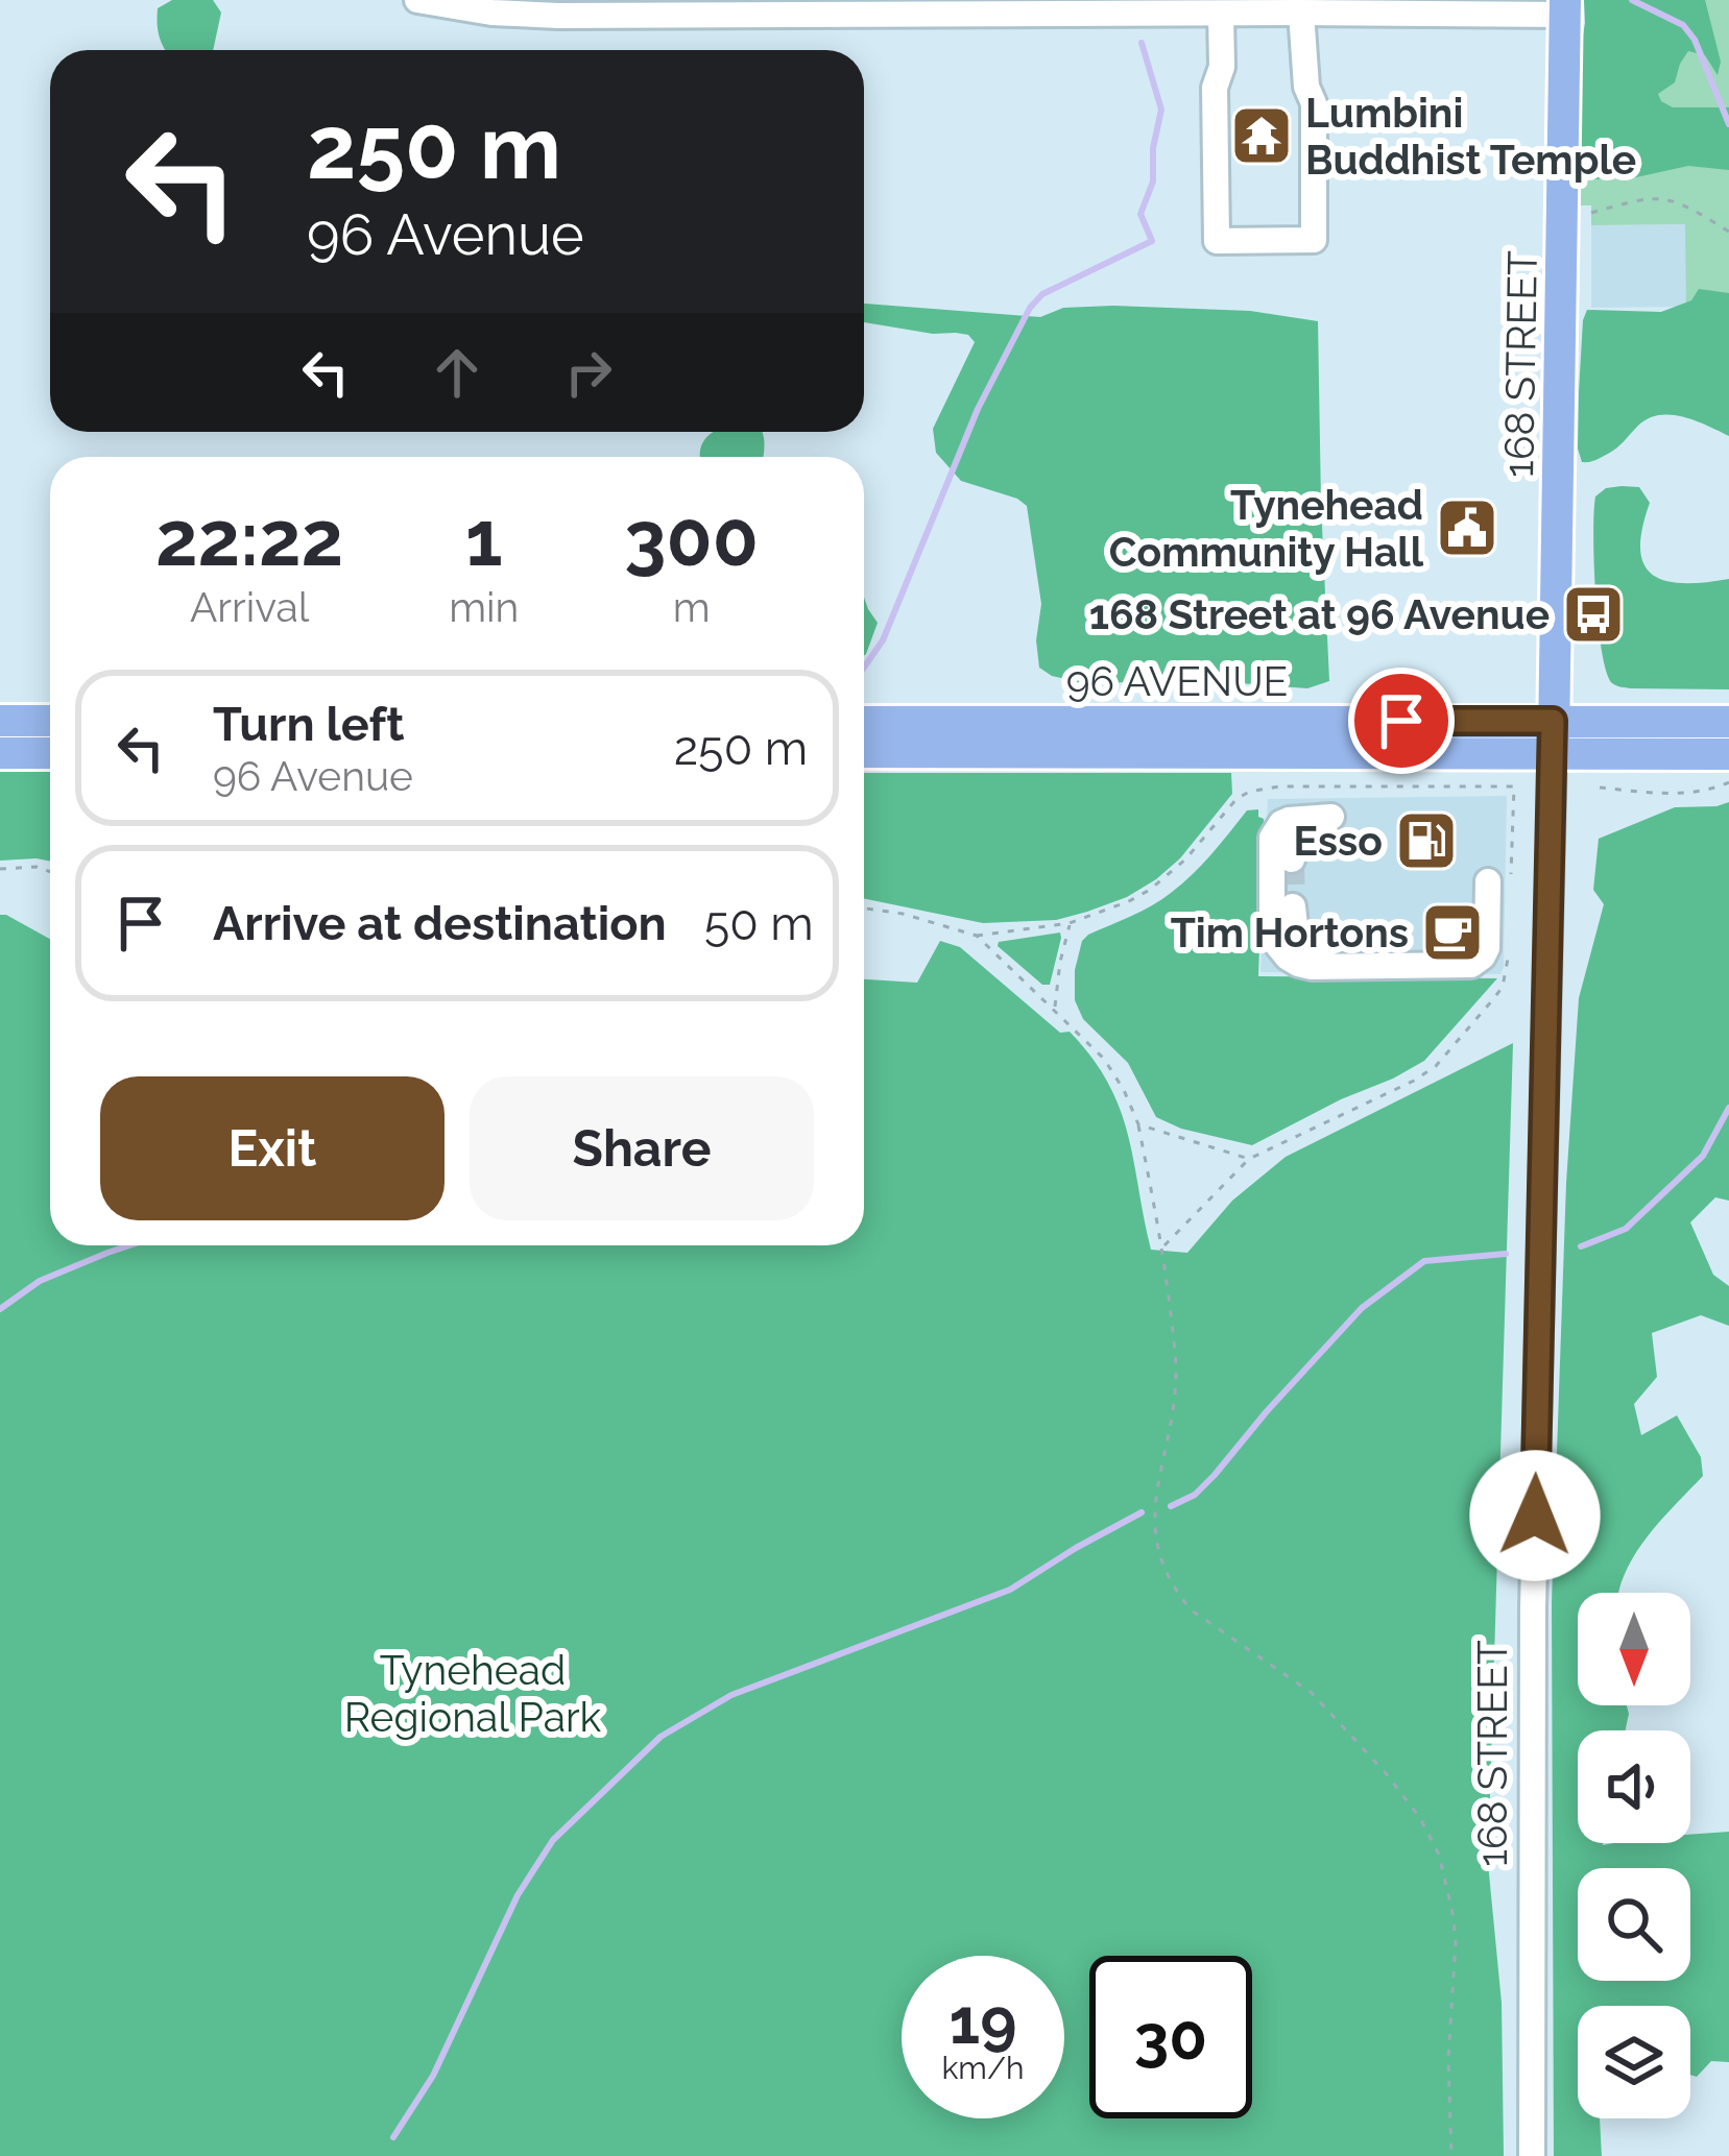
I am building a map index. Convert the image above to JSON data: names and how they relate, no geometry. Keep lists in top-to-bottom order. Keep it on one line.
{"streets":{"main road":["168 STREET","96 AVENUE"]},"crossings":[["168 STREET","96 AVENUE"]],"parks":["Tynehead Regional Park"],"places":{"temple":["Lumbini Buddhist Temple"],"public building":["Tynehead Community Hall"],"bus stop":["168 Street at 96 Avenue"],"fuel station":["Esso"],"cafe":["Tim Hortons"]},"north":"bottom","page":{"turn":["250 m","96 Avenue"],"eta":["22:22","Arrival","1","min","300","m"],"list":[{"name":"Turn left","note":"96 Avenue","value":"250 m"},{"name":"Arrive at destination","value":"50 m"}],"buttons":["Exit","Share"],"speed":"19 km/h","limit":"30"}}
